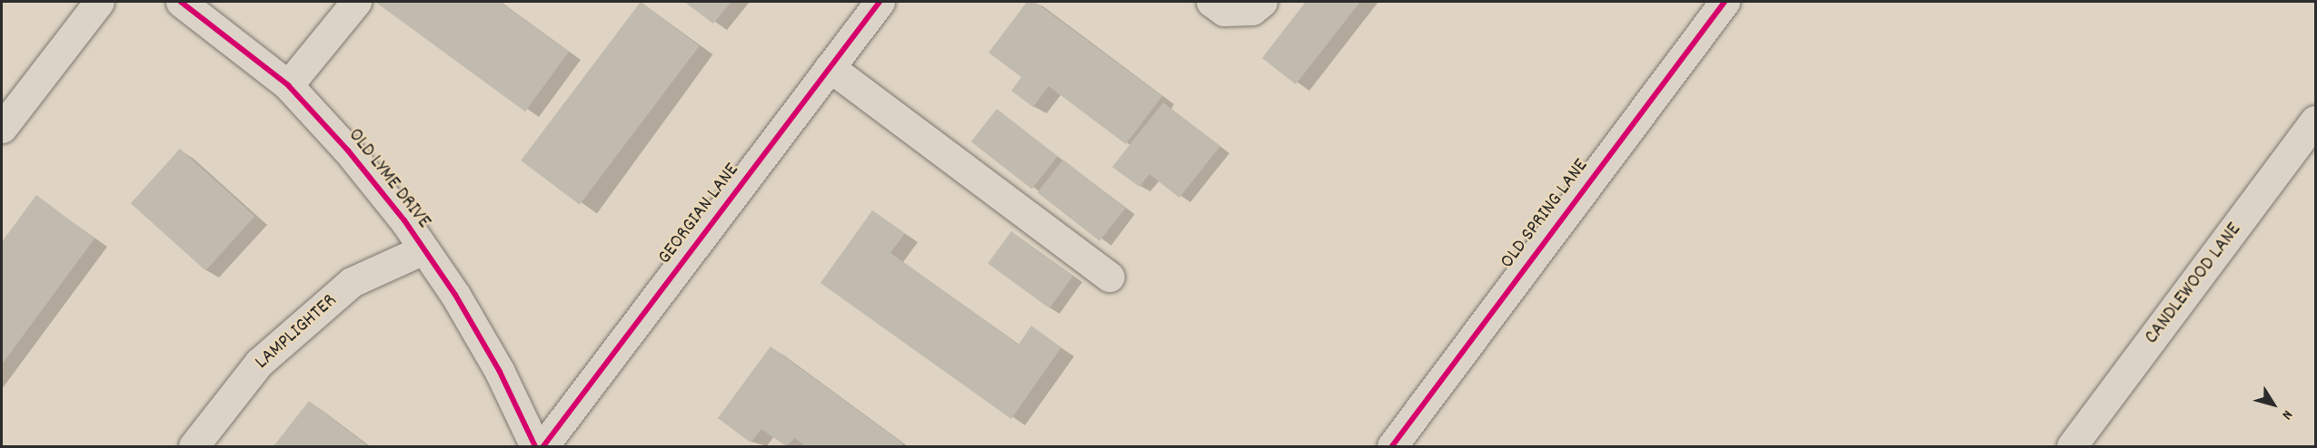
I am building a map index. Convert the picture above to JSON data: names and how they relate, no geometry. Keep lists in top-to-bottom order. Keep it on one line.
{"streets":{"street":["OLD LYME DRIVE","GEORGIAN LANE","OLD SPRING LANE","CANDLEWOOD LANE","LAMPLIGHTER"]},"crossings":[["OLD LYME DRIVE","LAMPLIGHTER"]],"north":"bottom right"}
